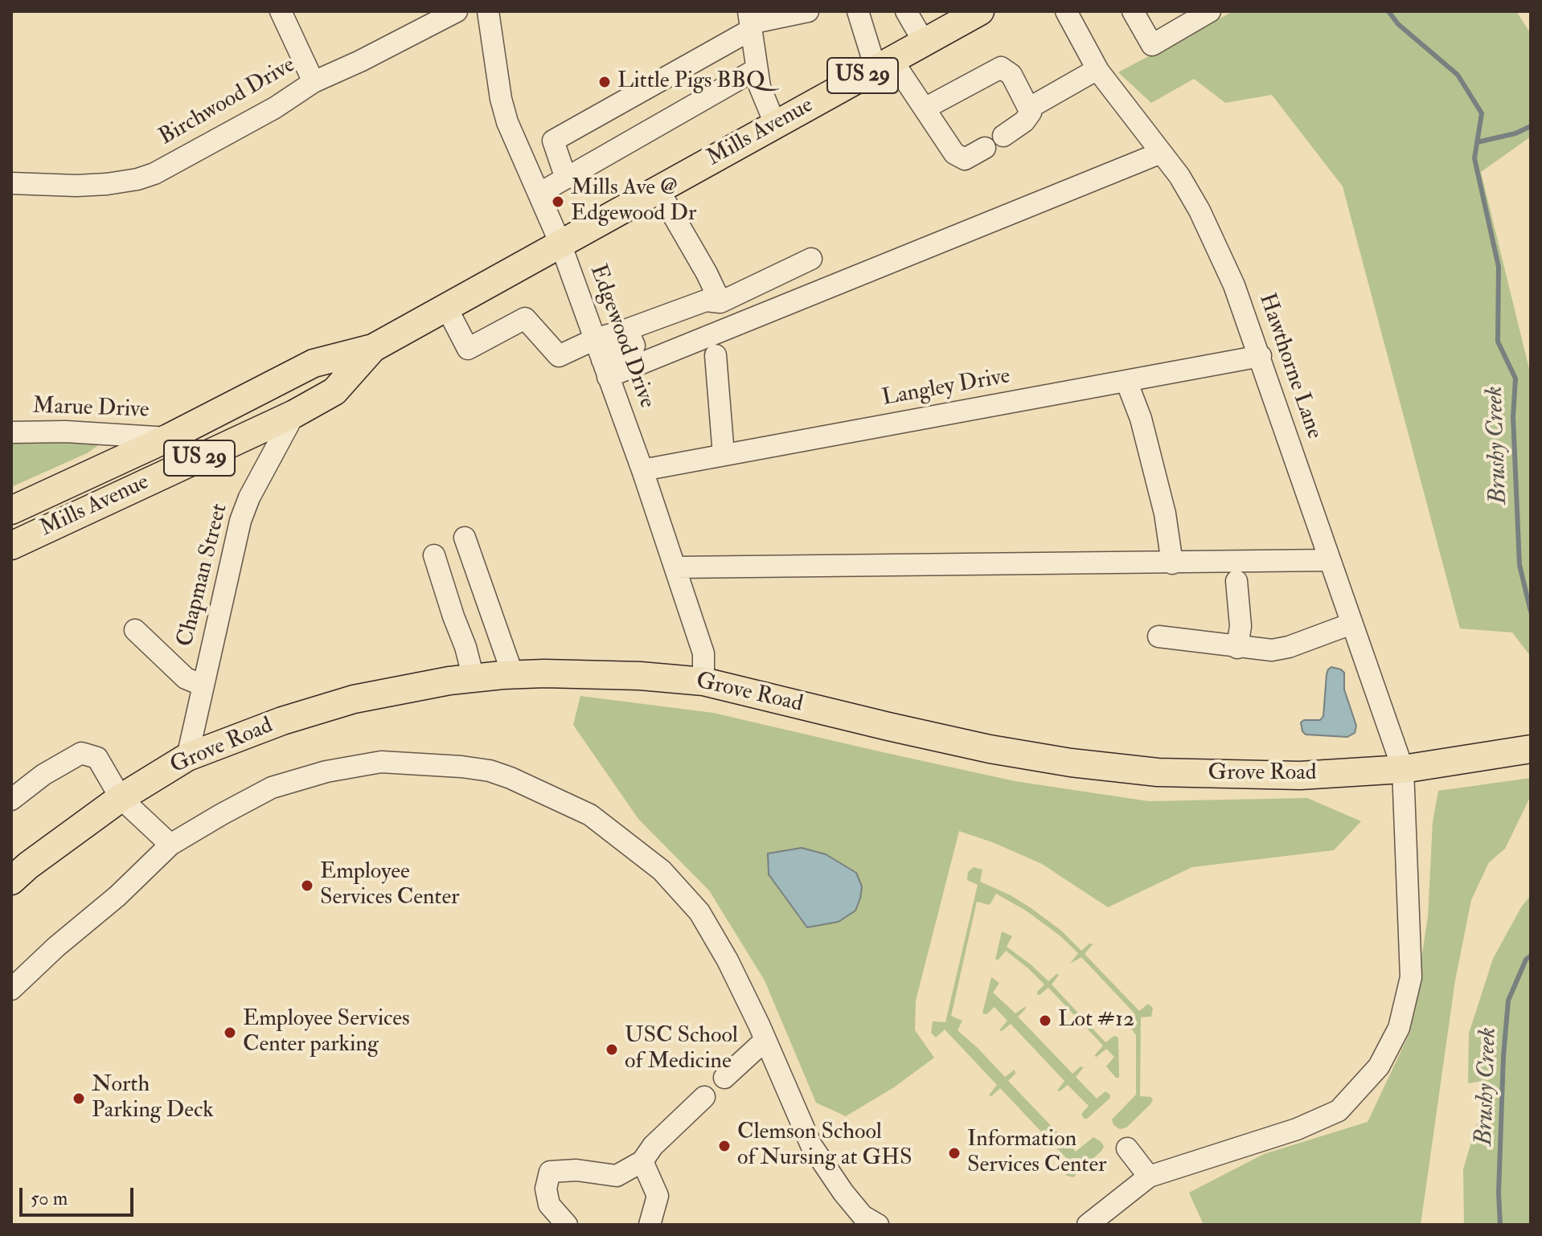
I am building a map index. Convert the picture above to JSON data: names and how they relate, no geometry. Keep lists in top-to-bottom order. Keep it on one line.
{"streets":{"main road":["US 29","Mills Avenue","Grove Road"],"street":["Birchwood Drive","Edgewood Drive","Hawthorne Lane","Langley Drive","Marue Drive","Chapman Street"]},"crossings":[["Mills Avenue","Edgewood Drive"],["Mills Avenue","Marue Drive"],["Mills Avenue","Chapman Street"],["Edgewood Drive","Langley Drive"],["Edgewood Drive","Grove Road"],["Hawthorne Lane","Langley Drive"],["Hawthorne Lane","Grove Road"],["Chapman Street","Grove Road"]],"water":["Brushy Creek"],"places":["Little Pigs BBQ","Mills Ave @ Edgewood Dr","Employee Services Center","Lot #12","Employee Services Center parking","USC School of Medicine","North Parking Deck","Clemson School of Nursing at GHS","Information Services Center"],"scale_bar":"50 m"}
